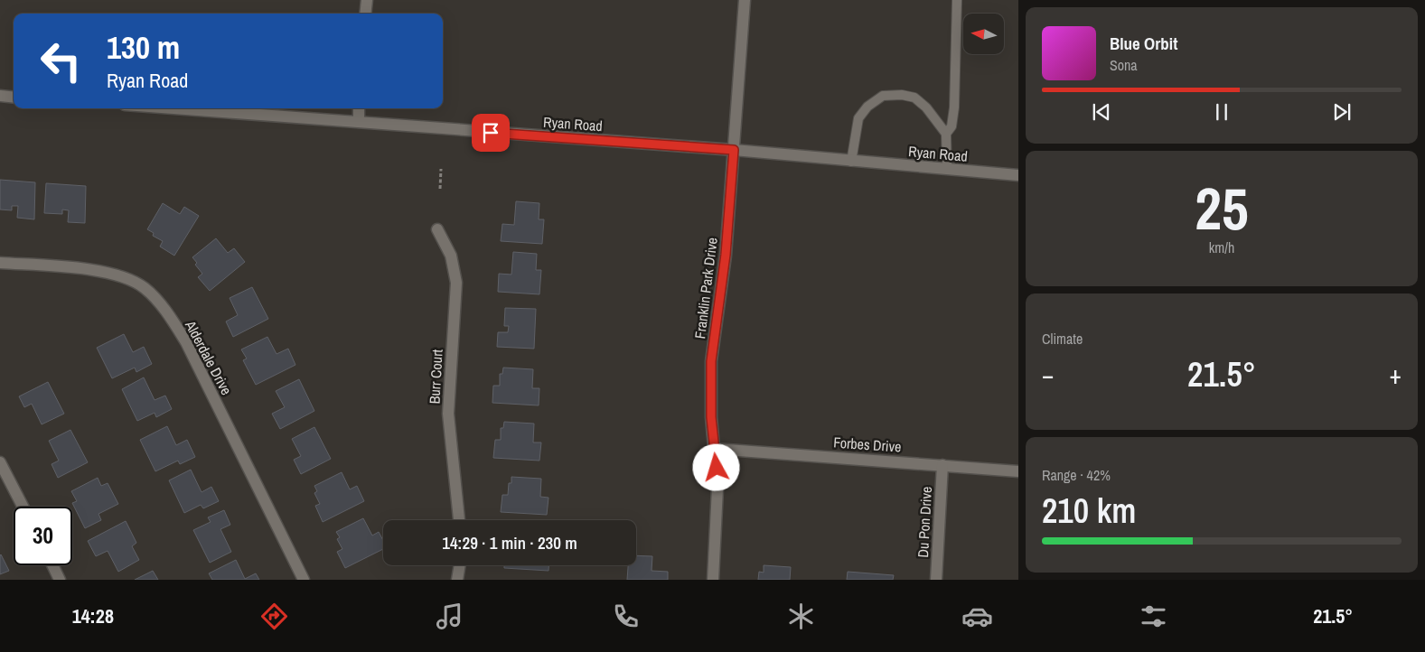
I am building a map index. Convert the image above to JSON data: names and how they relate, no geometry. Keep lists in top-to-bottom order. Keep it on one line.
{"streets":{"street":["Ryan Road","Franklin Park Drive","Alderdale Drive","Burr Court","Forbes Drive","Du Pon Drive"]},"crossings":[["Ryan Road","Franklin Park Drive"],["Franklin Park Drive","Forbes Drive"],["Forbes Drive","Du Pon Drive"]],"north":"left","page":{"turn":["130 m","Ryan Road"],"song":["Blue Orbit","Sona"],"tile":[["25","km/h"],"Climate",["Range · 42%","210 km"]],"heat":["−","21.5°","+"],"limit":"30","trip":"14:29 · 1 min · 230 m","tabs":["14:28","21.5°"]}}
